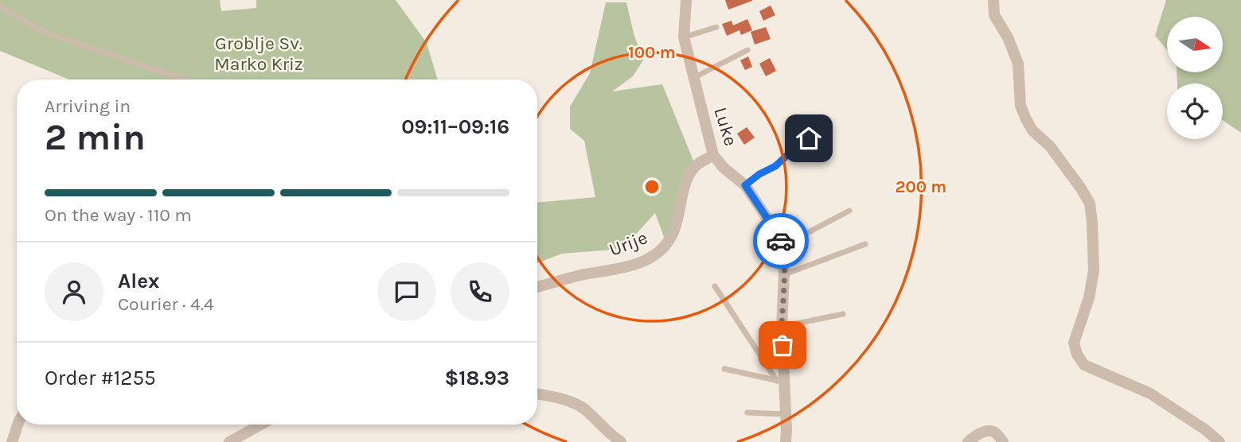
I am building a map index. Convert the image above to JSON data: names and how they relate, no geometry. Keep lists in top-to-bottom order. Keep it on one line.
{"streets":{"street":["Luke","Urije"]},"crossings":[["Luke","Urije"]],"parks":["Groblje Sv. Marko Kriz"],"north":"right","page":{"heading":["2 min","Arriving in","09:11–09:16"],"panel":["Alex","Courier · 4.4","Order #1255","$18.93"],"bar":"On the way · 110 m"},"rings":["100 m","200 m"]}
